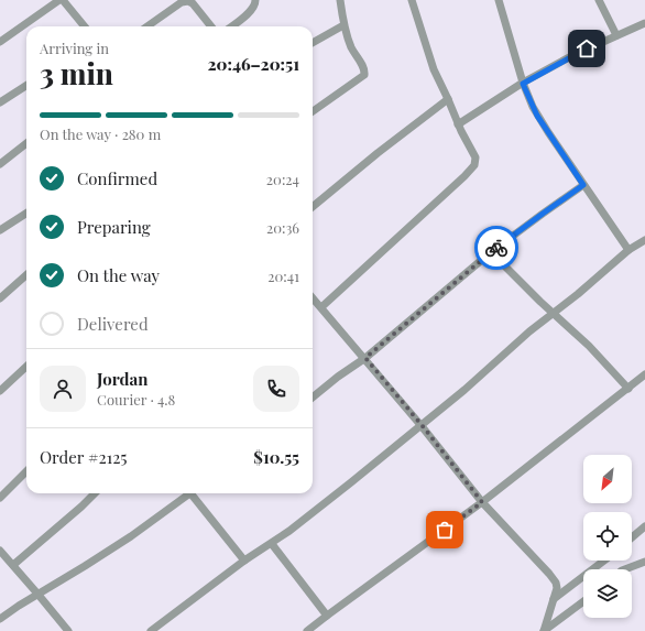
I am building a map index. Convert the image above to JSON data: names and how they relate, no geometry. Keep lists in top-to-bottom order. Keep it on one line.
{"north":"bottom left","page":{"heading":["3 min","Arriving in","20:46–20:51"],"panel":["Jordan","Courier · 4.8","Order #2125","$10.55"],"bar":"On the way · 280 m","list":[["Confirmed","20:24"],["Preparing","20:36"],["On the way","20:41"],"Delivered"]}}
